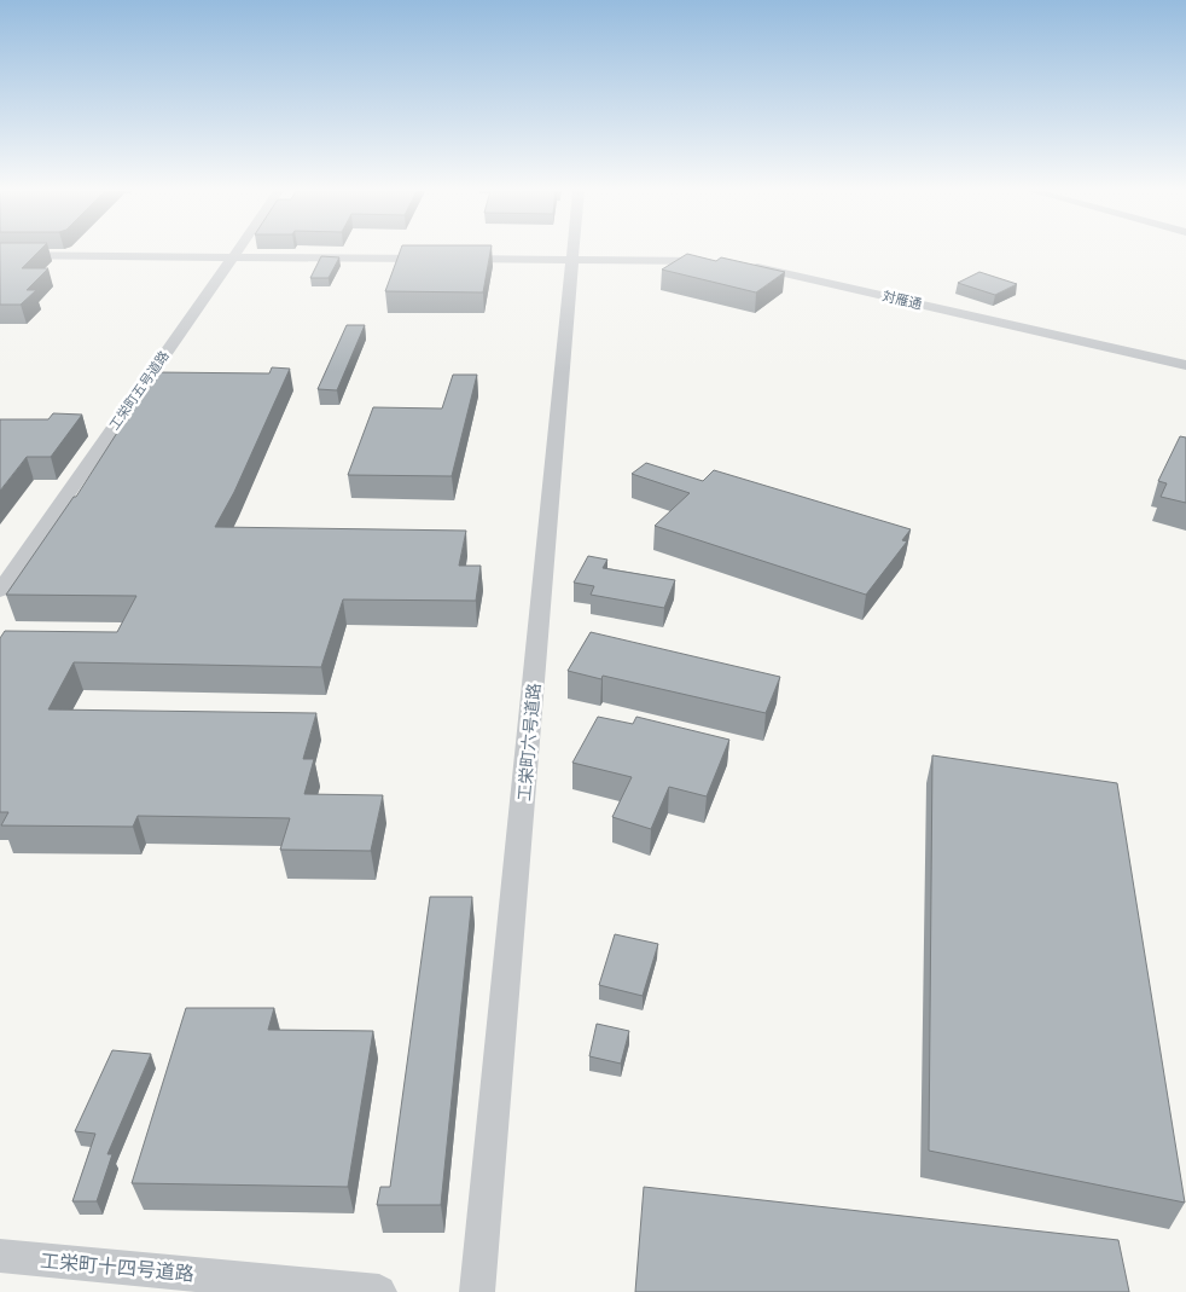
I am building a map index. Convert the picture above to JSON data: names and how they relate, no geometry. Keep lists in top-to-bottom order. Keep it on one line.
{"streets":{"street":["対雁通","工栄町五号道路","工栄町六号道路","工栄町十四号道路"]}}
